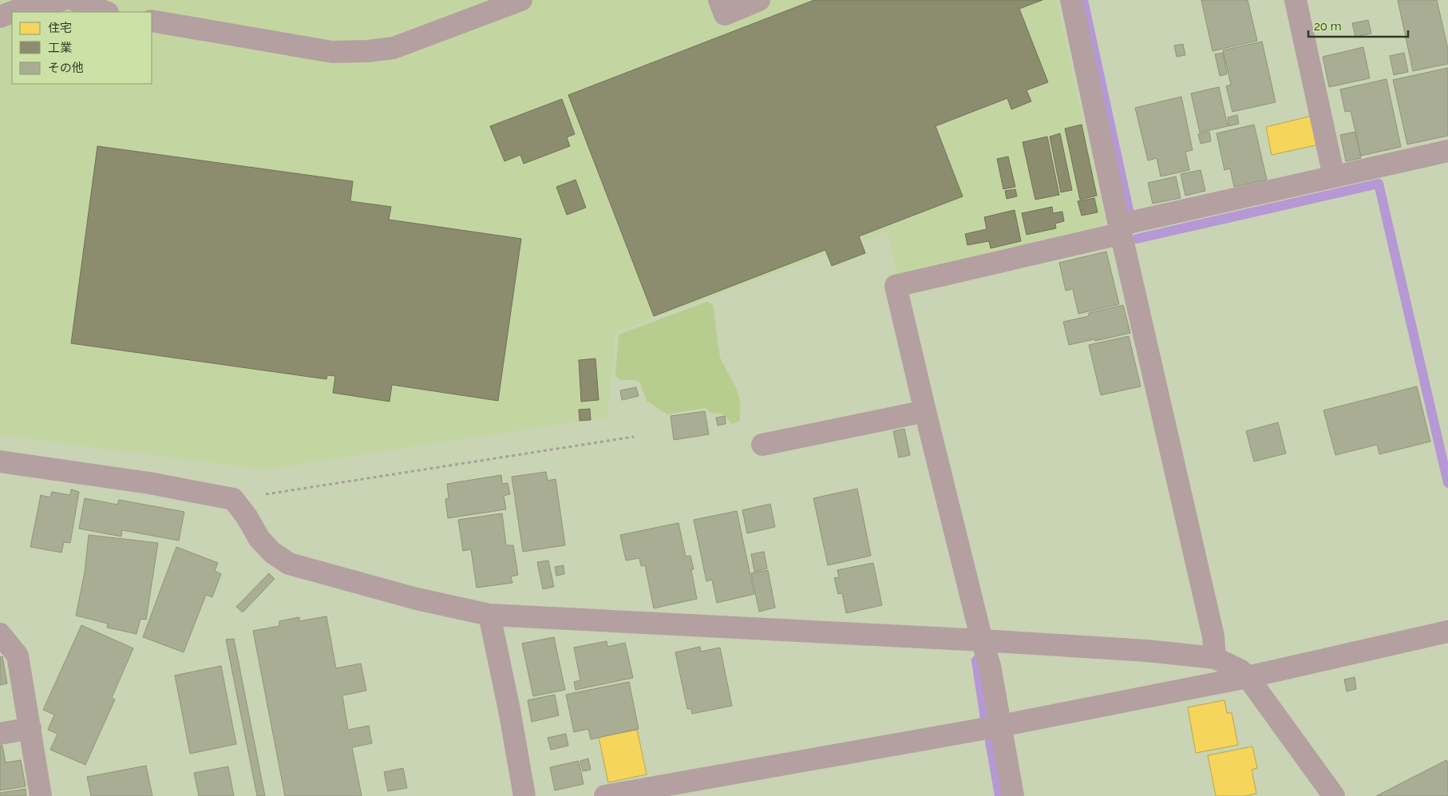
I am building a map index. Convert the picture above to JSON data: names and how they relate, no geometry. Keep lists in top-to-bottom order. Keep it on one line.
{"legend":["住宅","工業","その他"],"scale_bar":"20 m"}
